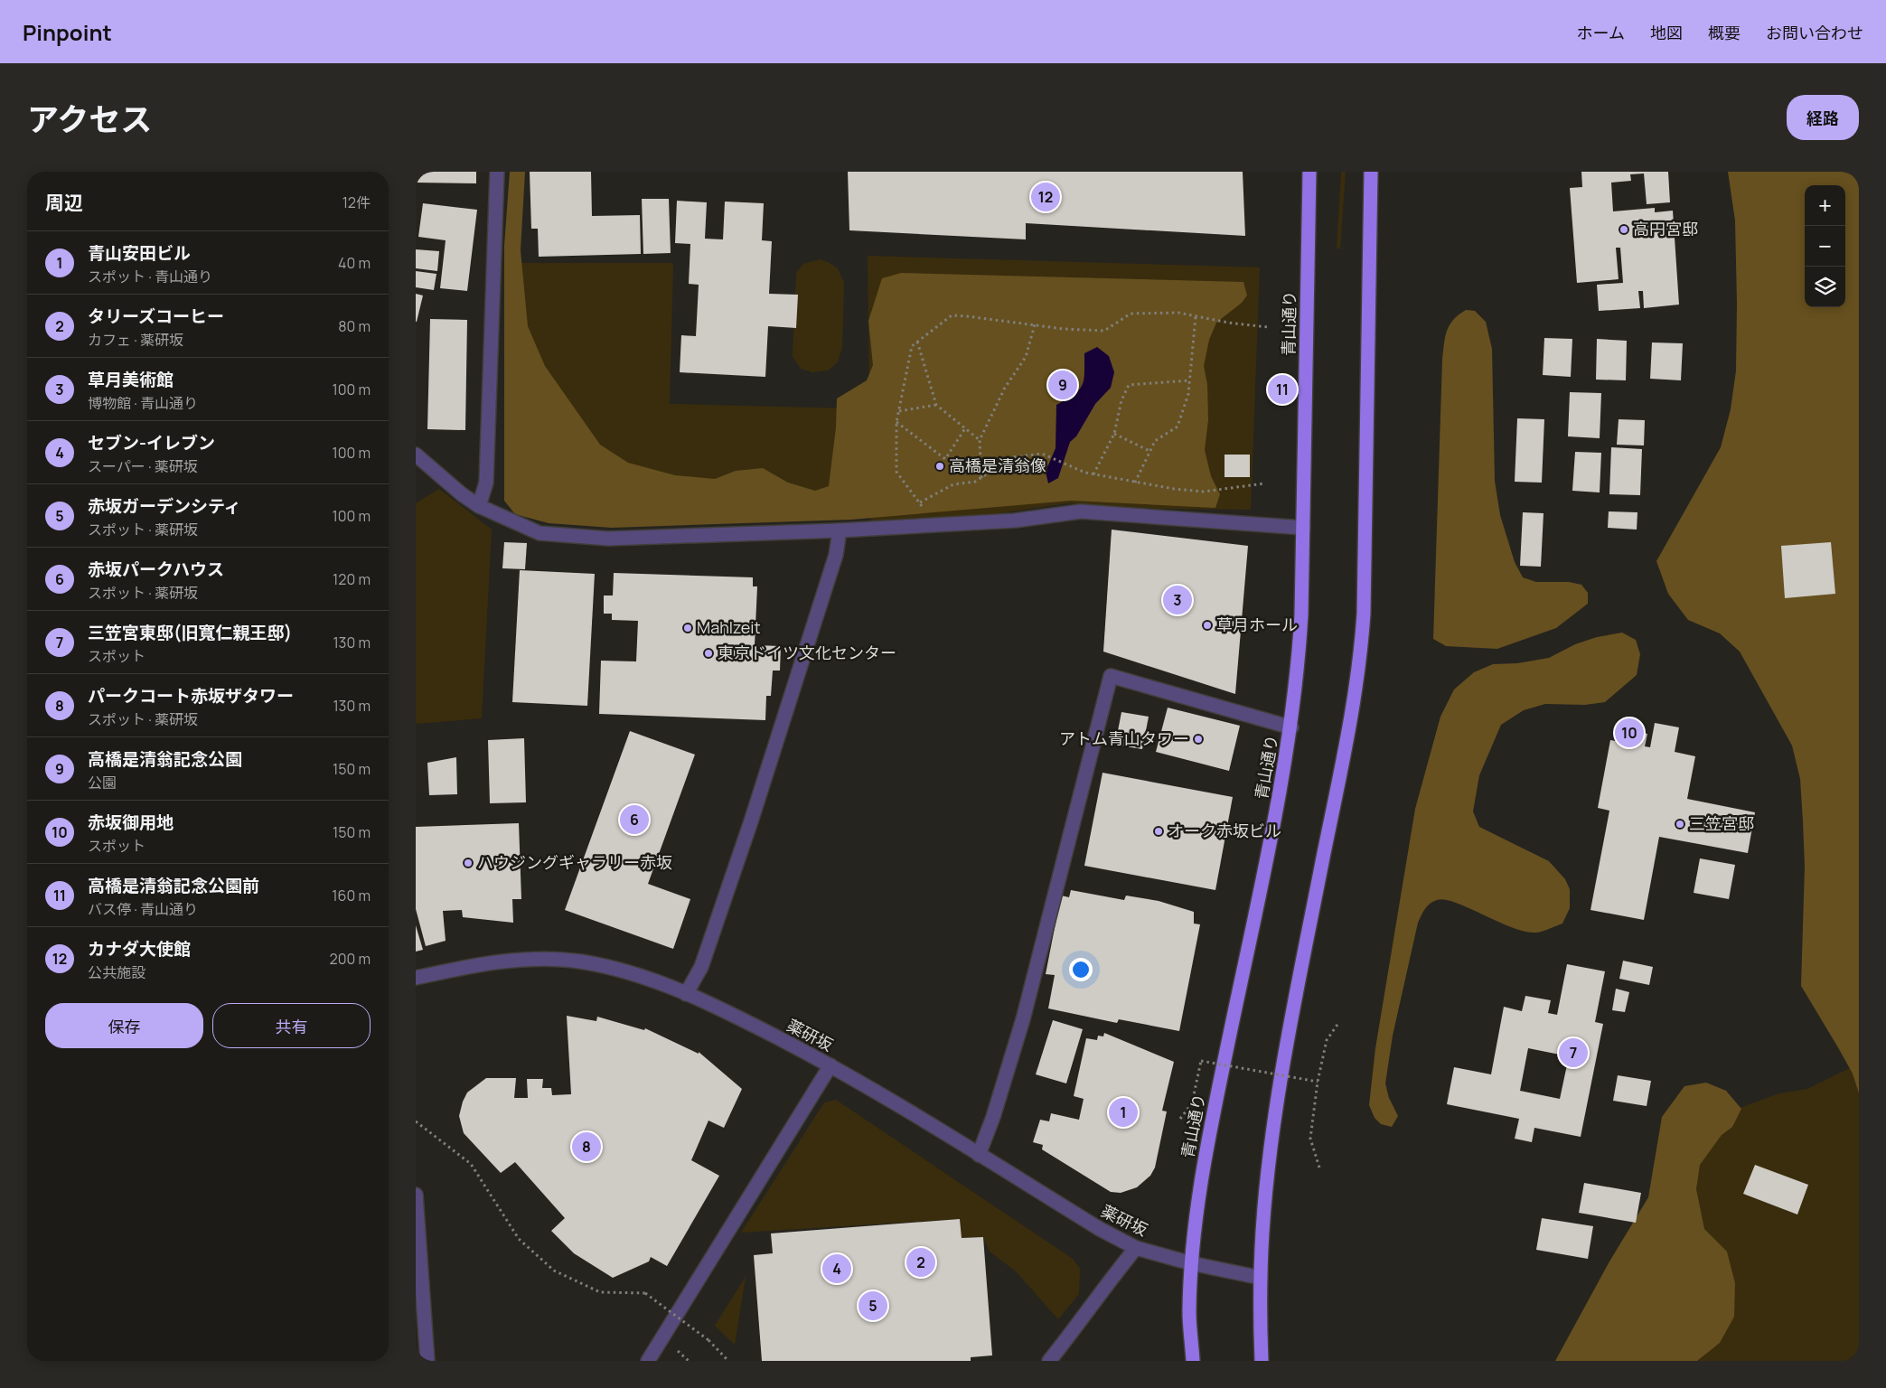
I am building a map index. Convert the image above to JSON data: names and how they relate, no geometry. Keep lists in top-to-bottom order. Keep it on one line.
{"streets":{"highway":["青山通り"],"street":["薬研坂"]},"crossings":[["青山通り","薬研坂"]],"places":["高円宮邸","高橋是清翁像","草月ホール","Mahlzeit","東京ドイツ文化センター","アトム青山タワー","三笠宮邸","オーク赤坂ビル","ハウジングギャラリー赤坂"],"page":{"header":"Pinpoint","nav":["ホーム","地図","概要","お問い合わせ"],"title":"アクセス","buttons":["経路",["保存","共有"]],"heading":["周辺","12件"],"pins":["12","9","11","3","10","6","7","1","8","2","4","5"],"map_buttons":["+","−"],"list":[{"mark":"1","name":"青山安田ビル","note":"スポット · 青山通り","value":"40 m"},{"mark":"2","name":"タリーズコーヒー","note":"カフェ · 薬研坂","value":"80 m"},{"mark":"3","name":"草月美術館","note":"博物館 · 青山通り","value":"100 m"},{"mark":"4","name":"セブン-イレブン","note":"スーパー · 薬研坂","value":"100 m"},{"mark":"5","name":"赤坂ガーデンシティ","note":"スポット · 薬研坂","value":"100 m"},{"mark":"6","name":"赤坂パークハウス","note":"スポット · 薬研坂","value":"120 m"},{"mark":"7","name":"三笠宮東邸(旧寬仁親王邸)","note":"スポット","value":"130 m"},{"mark":"8","name":"パークコート赤坂ザタワー","note":"スポット · 薬研坂","value":"130 m"},{"mark":"9","name":"高橋是清翁記念公園","note":"公園","value":"150 m"},{"mark":"10","name":"赤坂御用地","note":"スポット","value":"150 m"},{"mark":"11","name":"高橋是清翁記念公園前","note":"バス停 · 青山通り","value":"160 m"},{"mark":"12","name":"カナダ大使館","note":"公共施設","value":"200 m"}]}}
